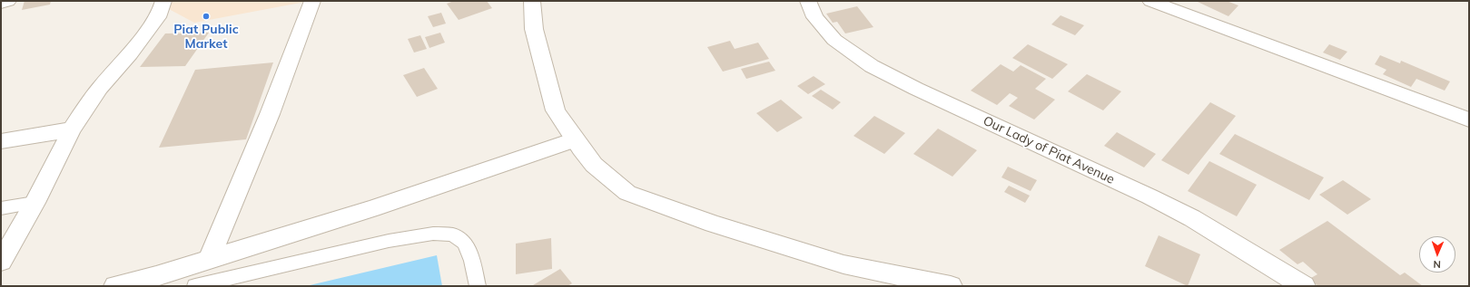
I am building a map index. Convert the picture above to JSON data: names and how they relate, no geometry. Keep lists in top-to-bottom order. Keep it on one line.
{"streets":{"street":["Our Lady of Piat Avenue"]},"places":["Piat Public Market"],"north":"bottom"}
